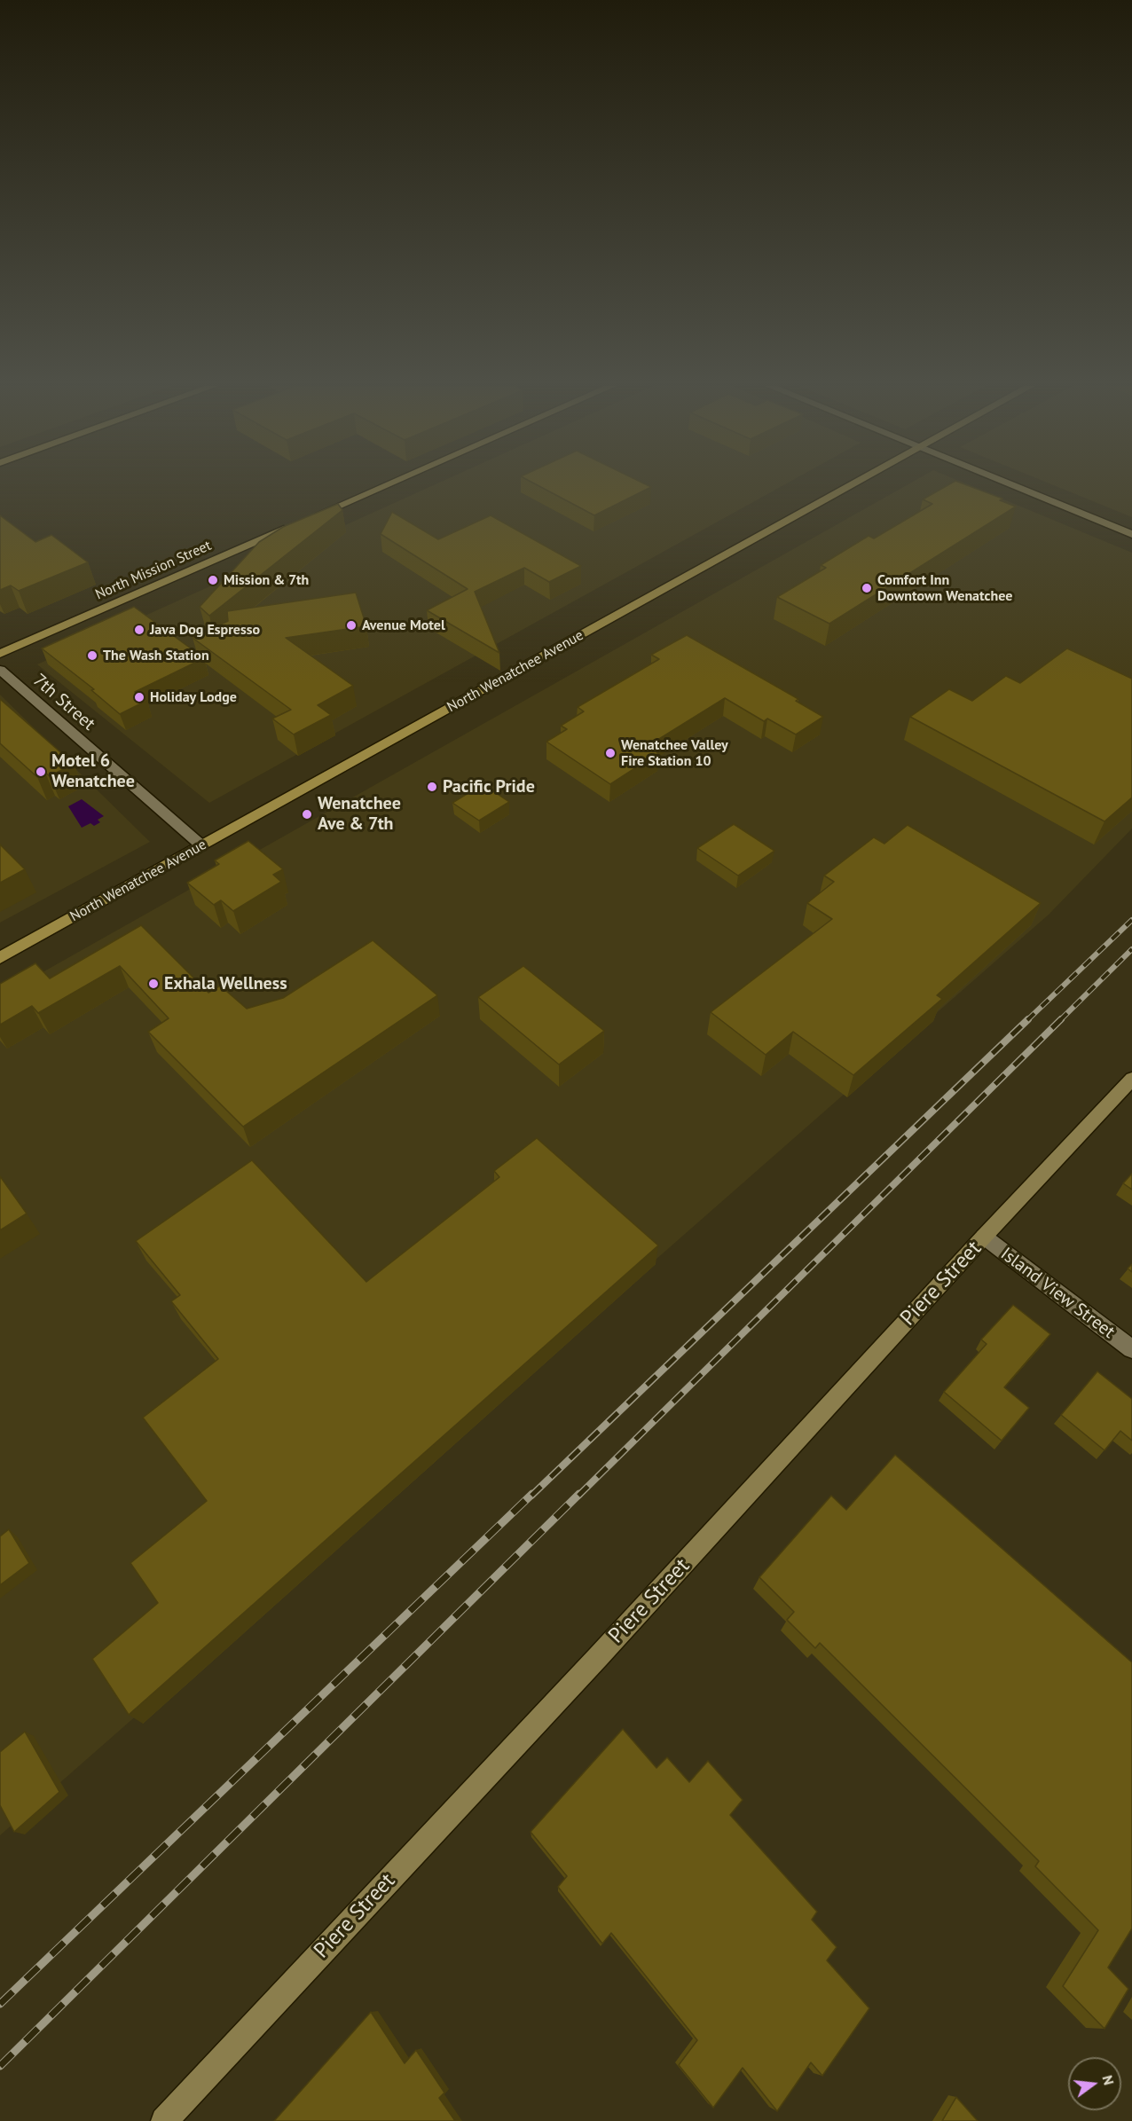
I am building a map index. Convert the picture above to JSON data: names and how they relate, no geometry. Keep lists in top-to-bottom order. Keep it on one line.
{"streets":{"main road":["North Mission Street","North Wenatchee Avenue"],"street":["7th Street","Piere Street","Island View Street"]},"crossings":[["North Wenatchee Avenue","7th Street"],["Piere Street","Island View Street"]],"places":["Mission & 7th","Comfort Inn Downtown Wenatchee","Avenue Motel","Java Dog Espresso","The Wash Station","Holiday Lodge","Wenatchee Valley Fire Station 10","Motel 6 Wenatchee","Pacific Pride","Wenatchee Ave & 7th","Exhala Wellness"],"north":"right"}
